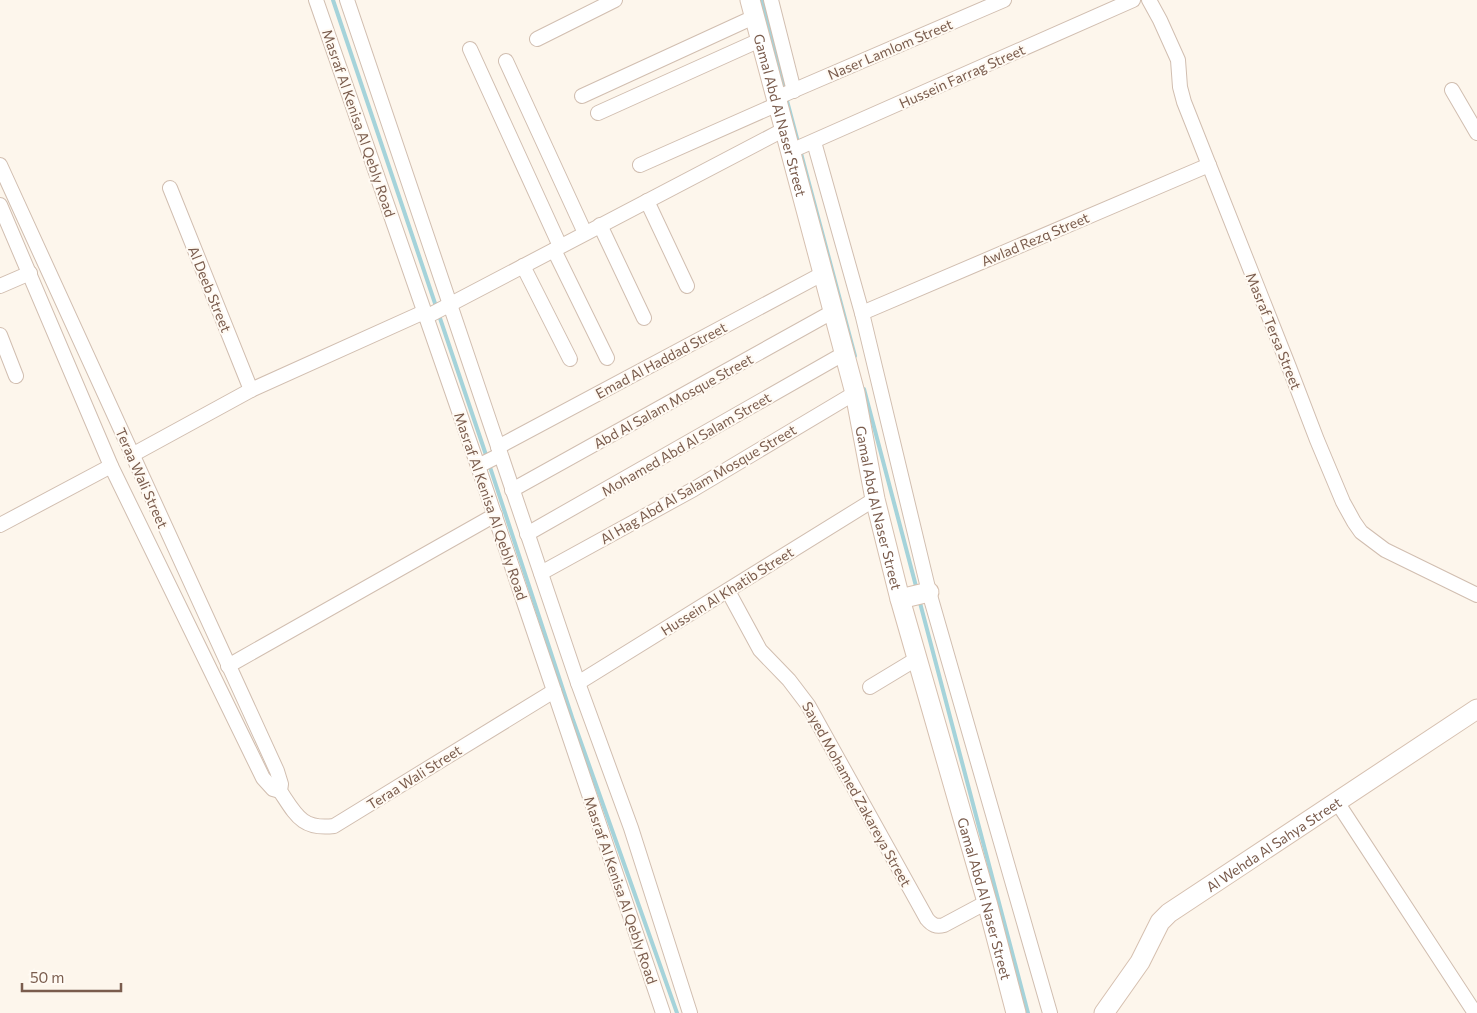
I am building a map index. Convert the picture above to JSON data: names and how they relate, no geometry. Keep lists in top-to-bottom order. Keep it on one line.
{"streets":{"street":["Naser Lamlom Street","Hussein Farrag Street","Gamal Abd Al Naser Street","Masraf Al Kenisa Al Qebly Road","Awlad Rezq Street","Al Deeb Street","Masraf Tersa Street","Emad Al Haddad Street","Abd Al Salam Mosque Street","Mohamed Abd Al Salam Street","Teraa Wali Street","Al Hag Abd Al Salam Mosque Street","Hussein Al Khatib Street","Sayed Mohamed Zakareya Street","Al Wehda Al Sahya Street"]},"crossings":[["Naser Lamlom Street","Gamal Abd Al Naser Street"],["Hussein Farrag Street","Gamal Abd Al Naser Street"],["Gamal Abd Al Naser Street","Awlad Rezq Street"],["Gamal Abd Al Naser Street","Emad Al Haddad Street"],["Gamal Abd Al Naser Street","Abd Al Salam Mosque Street"],["Gamal Abd Al Naser Street","Mohamed Abd Al Salam Street"],["Gamal Abd Al Naser Street","Al Hag Abd Al Salam Mosque Street"],["Gamal Abd Al Naser Street","Hussein Al Khatib Street"],["Gamal Abd Al Naser Street","Sayed Mohamed Zakareya Street"],["Masraf Al Kenisa Al Qebly Road","Emad Al Haddad Street"],["Masraf Al Kenisa Al Qebly Road","Abd Al Salam Mosque Street"],["Masraf Al Kenisa Al Qebly Road","Mohamed Abd Al Salam Street"],["Masraf Al Kenisa Al Qebly Road","Teraa Wali Street"],["Masraf Al Kenisa Al Qebly Road","Al Hag Abd Al Salam Mosque Street"],["Masraf Al Kenisa Al Qebly Road","Hussein Al Khatib Street"],["Awlad Rezq Street","Masraf Tersa Street"],["Hussein Al Khatib Street","Sayed Mohamed Zakareya Street"]],"scale_bar":"50 m"}
